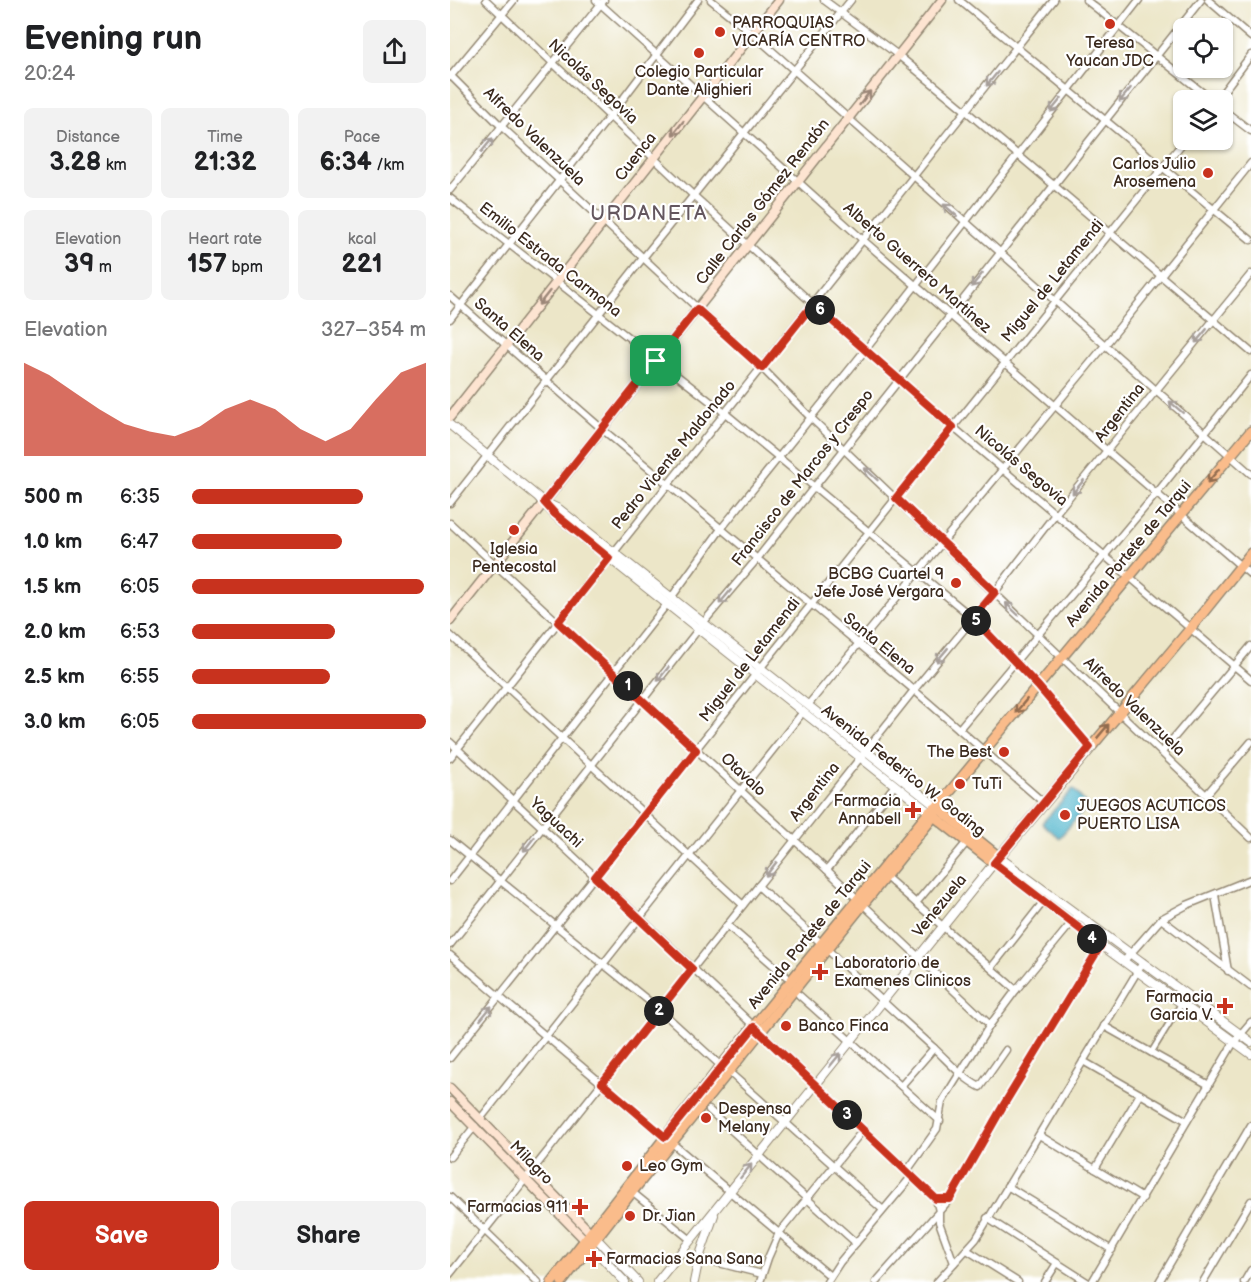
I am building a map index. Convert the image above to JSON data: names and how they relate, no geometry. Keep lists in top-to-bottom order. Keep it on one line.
{"streets":{"main road":["Cuenca","Calle Carlos Gómez Rendón","Avenida Portete de Tarqui","Avenida Federico W. Goding","Venezuela","Milagro"],"street":["Nicolás Segovia","Alfredo Valenzuela","Emilio Estrada Carmona","Alberto Guerrero Martínez","Miguel de Letamendi","Santa Elena","Argentina","Pedro Vicente Maldonado","Francisco de Marcos y Crespo","Otavalo","Yaguachi"]},"crossings":[["Nicolás Segovia","Cuenca"],["Nicolás Segovia","Calle Carlos Gómez Rendón"],["Nicolás Segovia","Miguel de Letamendi"],["Nicolás Segovia","Argentina"],["Nicolás Segovia","Pedro Vicente Maldonado"],["Nicolás Segovia","Francisco de Marcos y Crespo"],["Nicolás Segovia","Avenida Portete de Tarqui"],["Nicolás Segovia","Venezuela"],["Alfredo Valenzuela","Cuenca"],["Alfredo Valenzuela","Calle Carlos Gómez Rendón"],["Alfredo Valenzuela","Miguel de Letamendi"],["Alfredo Valenzuela","Argentina"],["Alfredo Valenzuela","Pedro Vicente Maldonado"],["Alfredo Valenzuela","Francisco de Marcos y Crespo"],["Alfredo Valenzuela","Avenida Portete de Tarqui"],["Alfredo Valenzuela","Venezuela"],["Cuenca","Emilio Estrada Carmona"],["Cuenca","Alberto Guerrero Martínez"],["Cuenca","Santa Elena"],["Calle Carlos Gómez Rendón","Emilio Estrada Carmona"],["Calle Carlos Gómez Rendón","Alberto Guerrero Martínez"],["Calle Carlos Gómez Rendón","Santa Elena"],["Calle Carlos Gómez Rendón","Avenida Federico W. Goding"],["Calle Carlos Gómez Rendón","Otavalo"],["Emilio Estrada Carmona","Miguel de Letamendi"],["Emilio Estrada Carmona","Argentina"],["Emilio Estrada Carmona","Pedro Vicente Maldonado"],["Emilio Estrada Carmona","Francisco de Marcos y Crespo"],["Emilio Estrada Carmona","Avenida Portete de Tarqui"],["Emilio Estrada Carmona","Venezuela"],["Alberto Guerrero Martínez","Miguel de Letamendi"],["Alberto Guerrero Martínez","Argentina"],["Alberto Guerrero Martínez","Pedro Vicente Maldonado"],["Alberto Guerrero Martínez","Francisco de Marcos y Crespo"],["Alberto Guerrero Martínez","Avenida Portete de Tarqui"],["Alberto Guerrero Martínez","Venezuela"],["Miguel de Letamendi","Santa Elena"],["Miguel de Letamendi","Avenida Federico W. Goding"],["Miguel de Letamendi","Otavalo"],["Miguel de Letamendi","Yaguachi"],["Santa Elena","Argentina"],["Santa Elena","Pedro Vicente Maldonado"],["Santa Elena","Francisco de Marcos y Crespo"],["Santa Elena","Avenida Portete de Tarqui"],["Santa Elena","Venezuela"],["Argentina","Avenida Federico W. Goding"],["Argentina","Otavalo"],["Argentina","Yaguachi"],["Argentina","Milagro"],["Pedro Vicente Maldonado","Avenida Federico W. Goding"],["Pedro Vicente Maldonado","Otavalo"],["Pedro Vicente Maldonado","Yaguachi"],["Francisco de Marcos y Crespo","Avenida Federico W. Goding"],["Francisco de Marcos y Crespo","Otavalo"],["Francisco de Marcos y Crespo","Yaguachi"],["Avenida Portete de Tarqui","Avenida Federico W. Goding"],["Avenida Portete de Tarqui","Otavalo"],["Avenida Portete de Tarqui","Yaguachi"],["Avenida Portete de Tarqui","Milagro"],["Avenida Federico W. Goding","Venezuela"],["Otavalo","Venezuela"],["Yaguachi","Venezuela"]],"districts":["URDANETA"],"places":{"other":["Teresa Yaucan JDC","PARROQUIAS VICARÍA CENTRO","Colegio Particular Dante Alighieri","Carlos Julio Arosemena","Iglesia Pentecostal","BCBG Cuartel 9 Jefe José Vergara","The Best","TuTi","JUEGOS ACUTICOS PUERTO LISA","Banco Finca","Despensa Melany","Leo Gym","Dr. Jian"],"health":["Farmacia Annabell","Laboratorio de Examenes Clinicos","Farmacia Garcia V.","Farmacias 911","Farmacias Sana Sana"]},"page":{"heading":["Evening run","20:24"],"stats":[["Distance","3.28 km"],["Time","21:32"],["Pace","6:34 /km"],["Elevation","39 m"],["Heart rate","157 bpm"],["kcal","221"]],"pins":["6","5","1","4","2","3"],"chart":["Elevation","327–354 m"],"list":[{"name":"500 m","note":"6:35"},{"name":"1.0 km","note":"6:47"},{"name":"1.5 km","note":"6:05"},{"name":"2.0 km","note":"6:53"},{"name":"2.5 km","note":"6:55"},{"name":"3.0 km","note":"6:05"}],"buttons":["Save","Share"]}}
